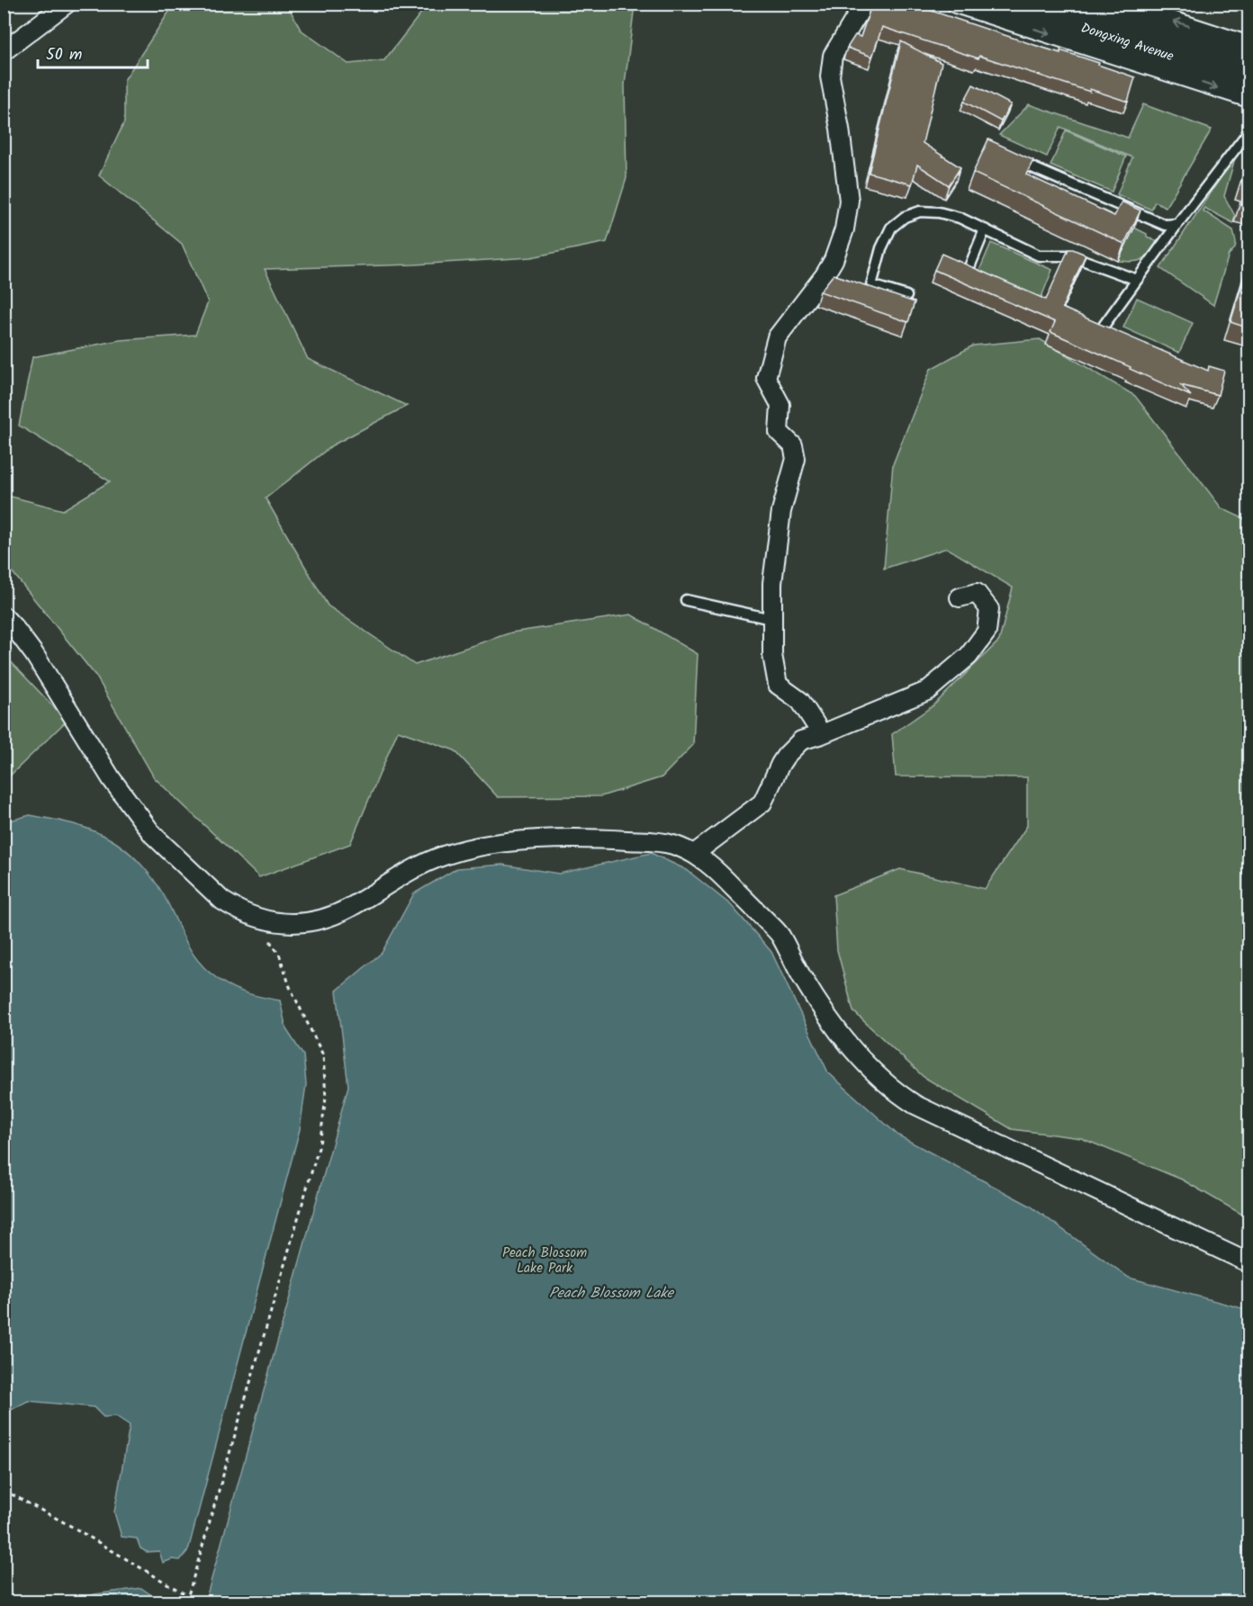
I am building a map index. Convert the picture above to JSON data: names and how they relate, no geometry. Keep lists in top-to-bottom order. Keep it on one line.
{"streets":{"main road":["Dongxing Avenue"]},"water":["Peach Blossom Lake"],"parks":["Peach Blossom Lake Park"],"scale_bar":"50 m"}
